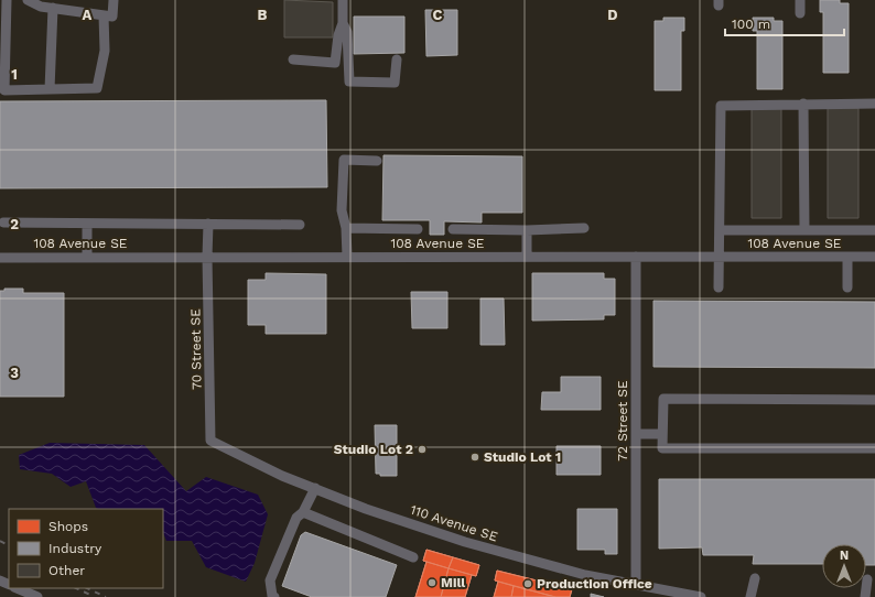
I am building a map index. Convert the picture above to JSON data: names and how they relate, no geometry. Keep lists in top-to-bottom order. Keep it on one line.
{"streets":{"street":["108 Avenue SE","70 Street SE","72 Street SE","110 Avenue SE"]},"crossings":[["108 Avenue SE","70 Street SE"],["108 Avenue SE","72 Street SE"],["70 Street SE","110 Avenue SE"],["72 Street SE","110 Avenue SE"]],"places":["Studio Lot 2","Studio Lot 1","Mill","Production Office"],"legend":["Shops","Industry","Other"],"scale_bar":"100 m","north":"top","grid":{"columns":["A","B","C","D"],"rows":["1","2","3"]}}
